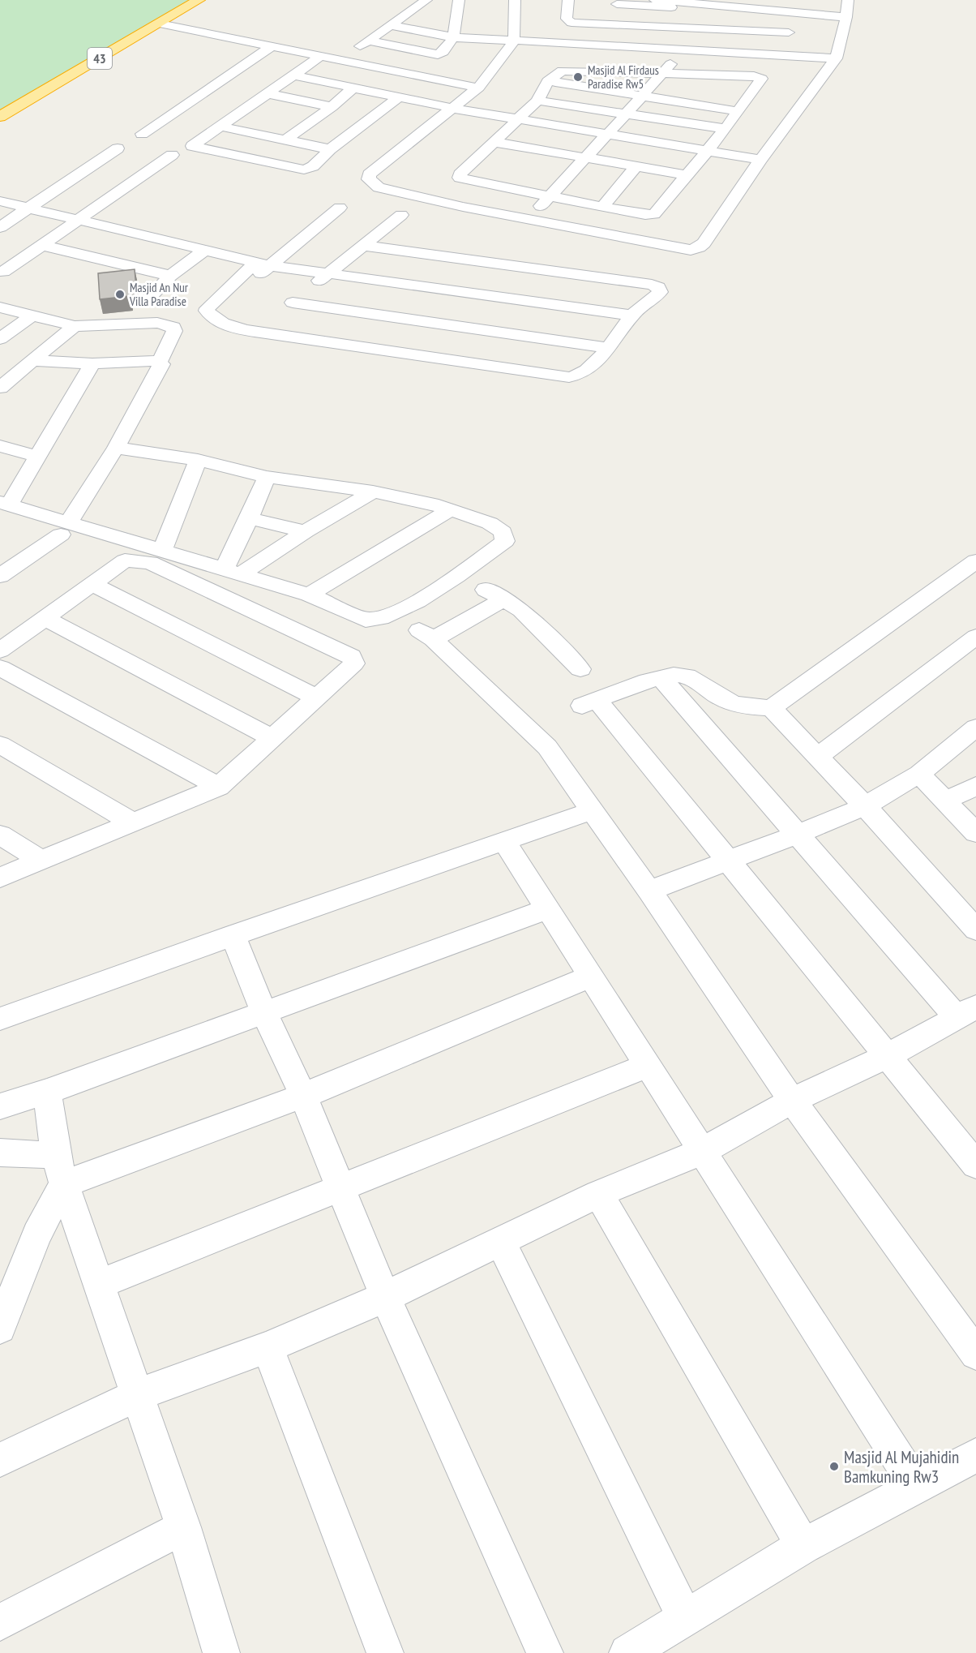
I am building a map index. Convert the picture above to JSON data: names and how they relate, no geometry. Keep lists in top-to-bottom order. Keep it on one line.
{"streets":{"highway":["43"]},"places":["Masjid Al Firdaus Paradise Rw5","Masjid An Nur Villa Paradise","Masjid Al Mujahidin Bamkuning Rw3"]}
